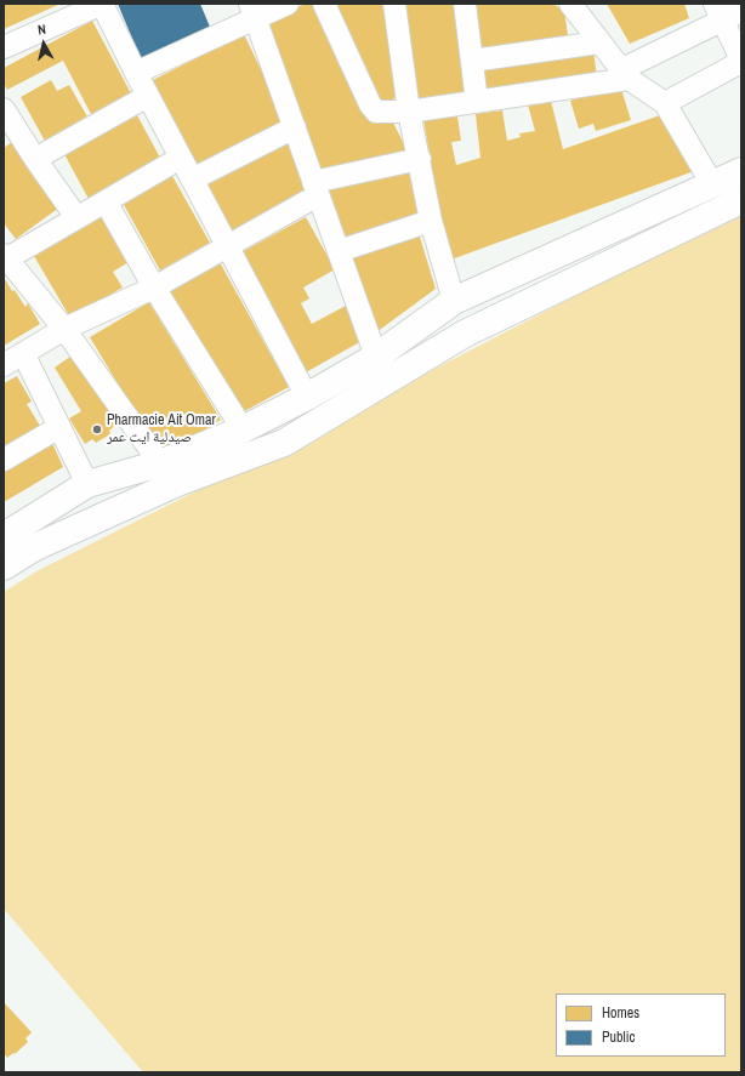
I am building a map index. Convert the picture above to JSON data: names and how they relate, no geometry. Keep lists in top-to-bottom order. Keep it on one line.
{"places":["Pharmacie Ait Omar صيدلية ايت عمر"],"legend":["Homes","Public"],"north":"top"}
